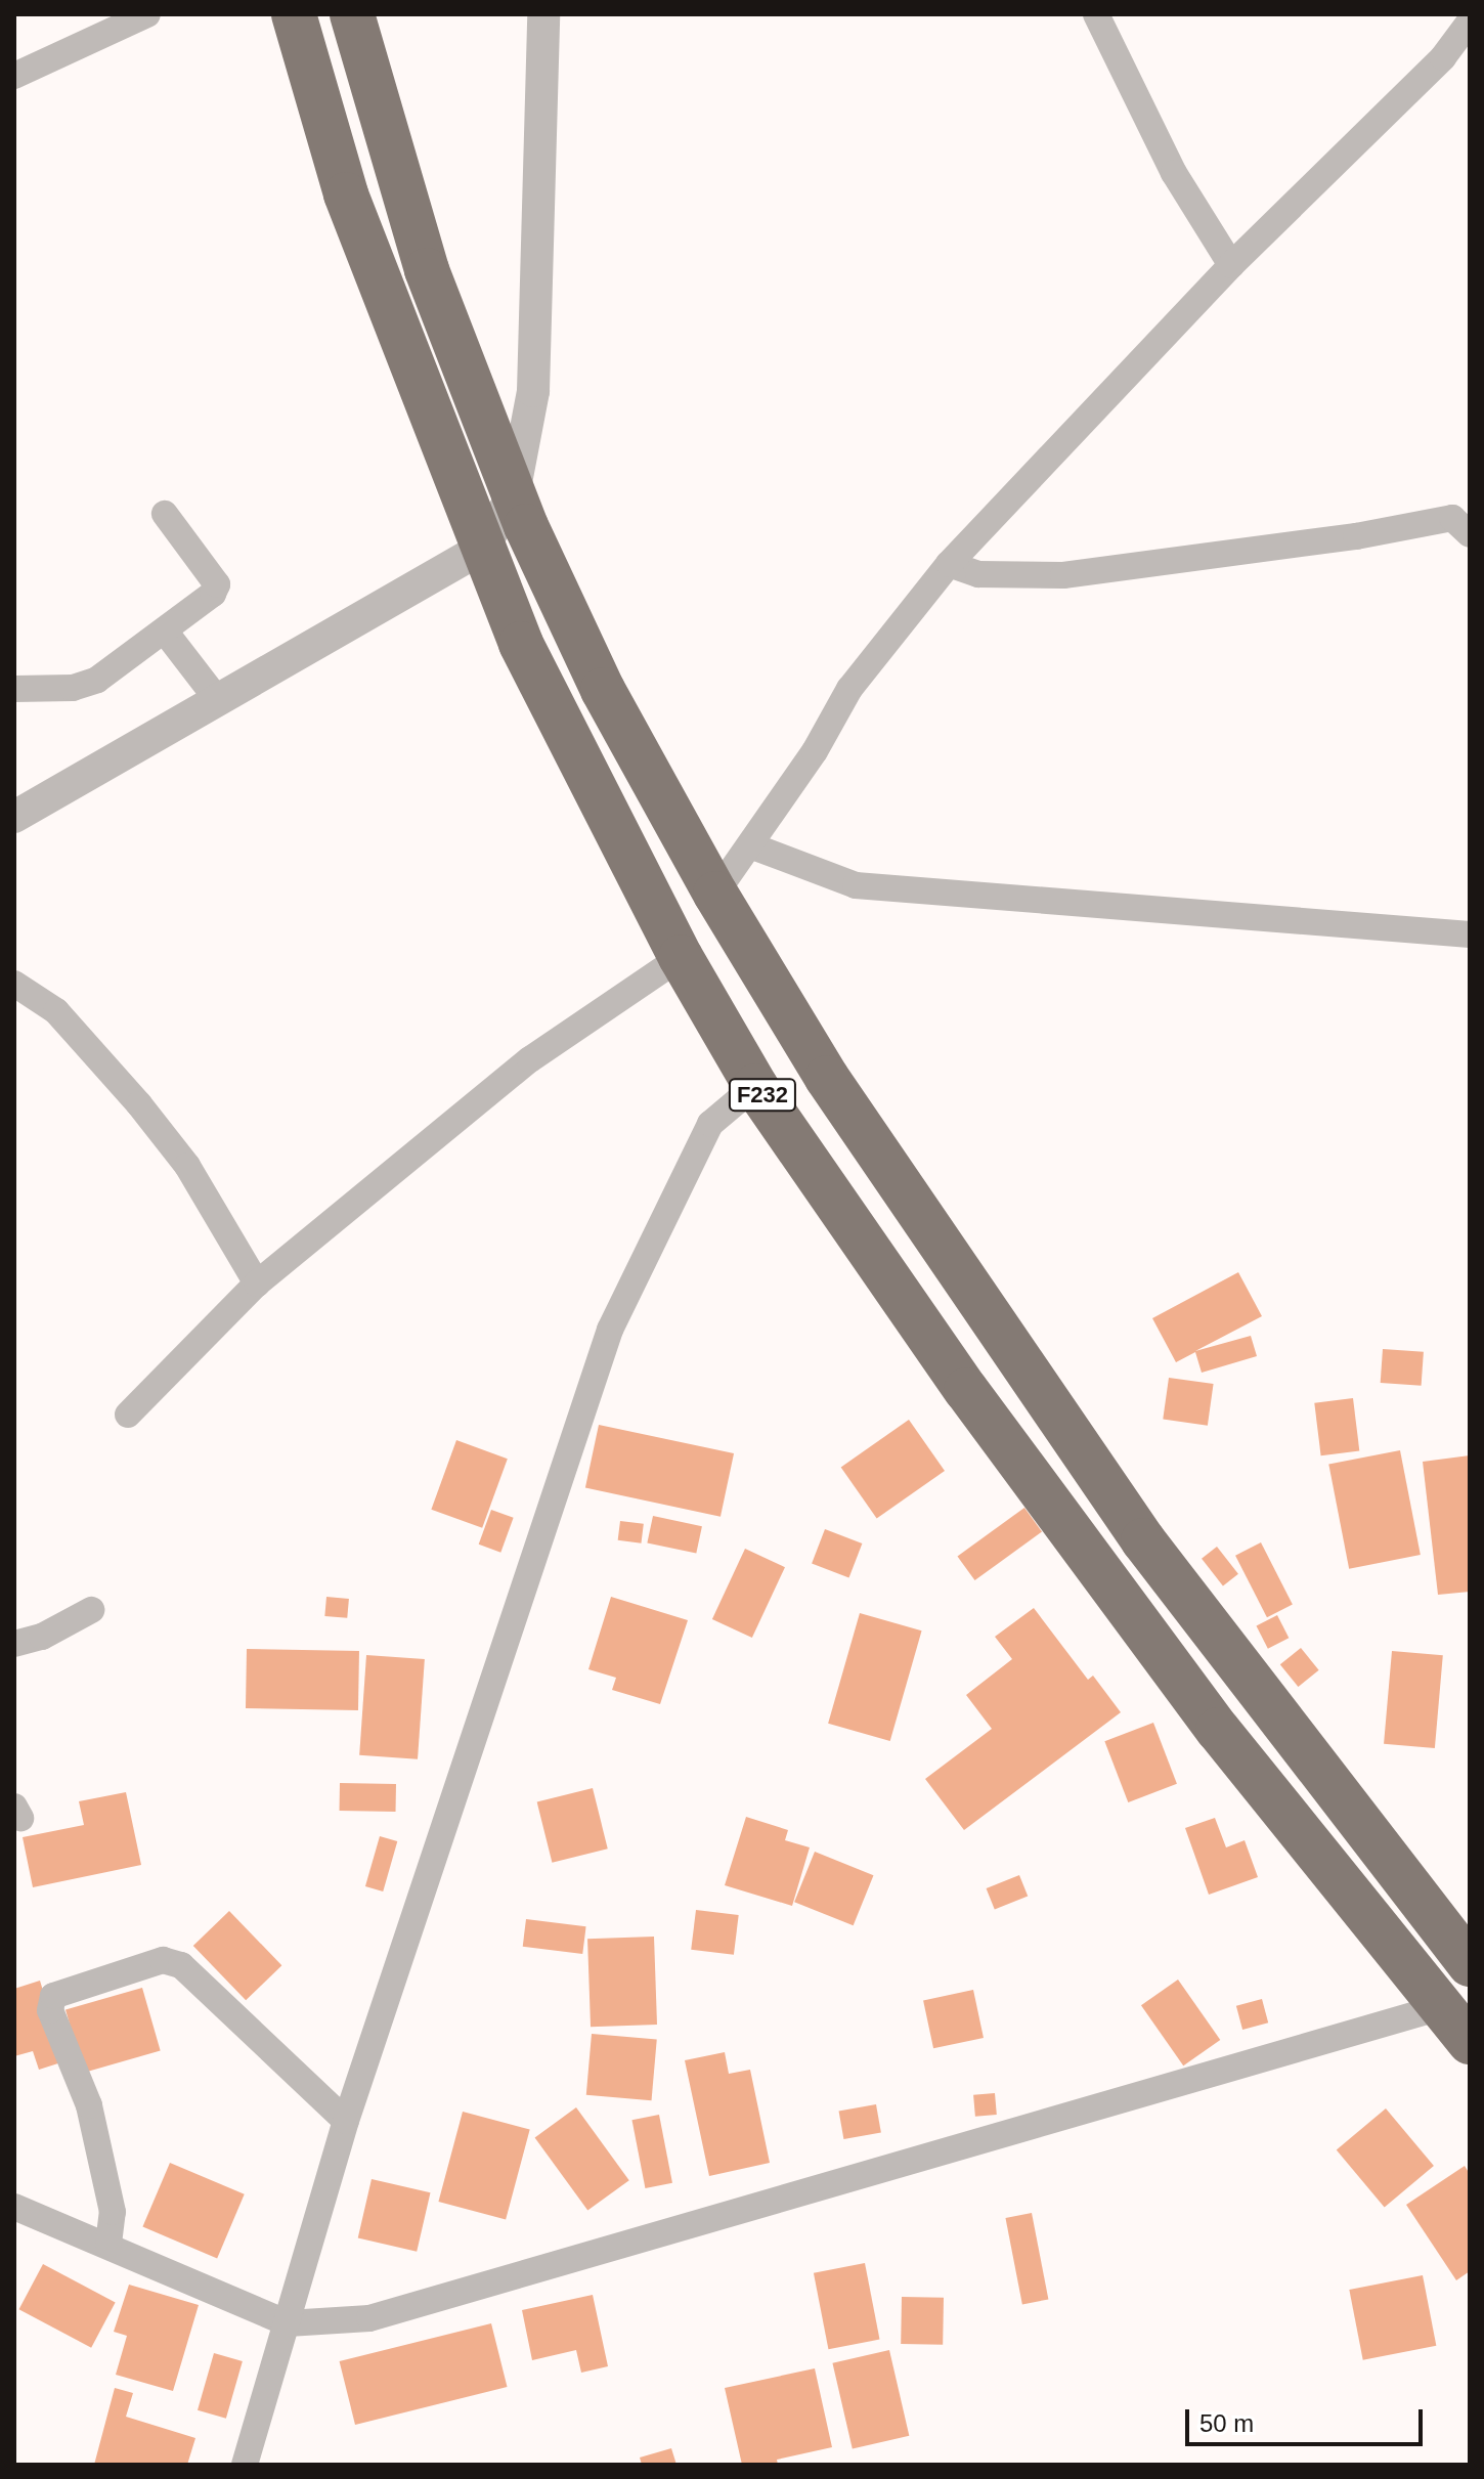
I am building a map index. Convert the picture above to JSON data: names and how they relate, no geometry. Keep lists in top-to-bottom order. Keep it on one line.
{"streets":{"highway":["F232"]},"scale_bar":"50 m"}
